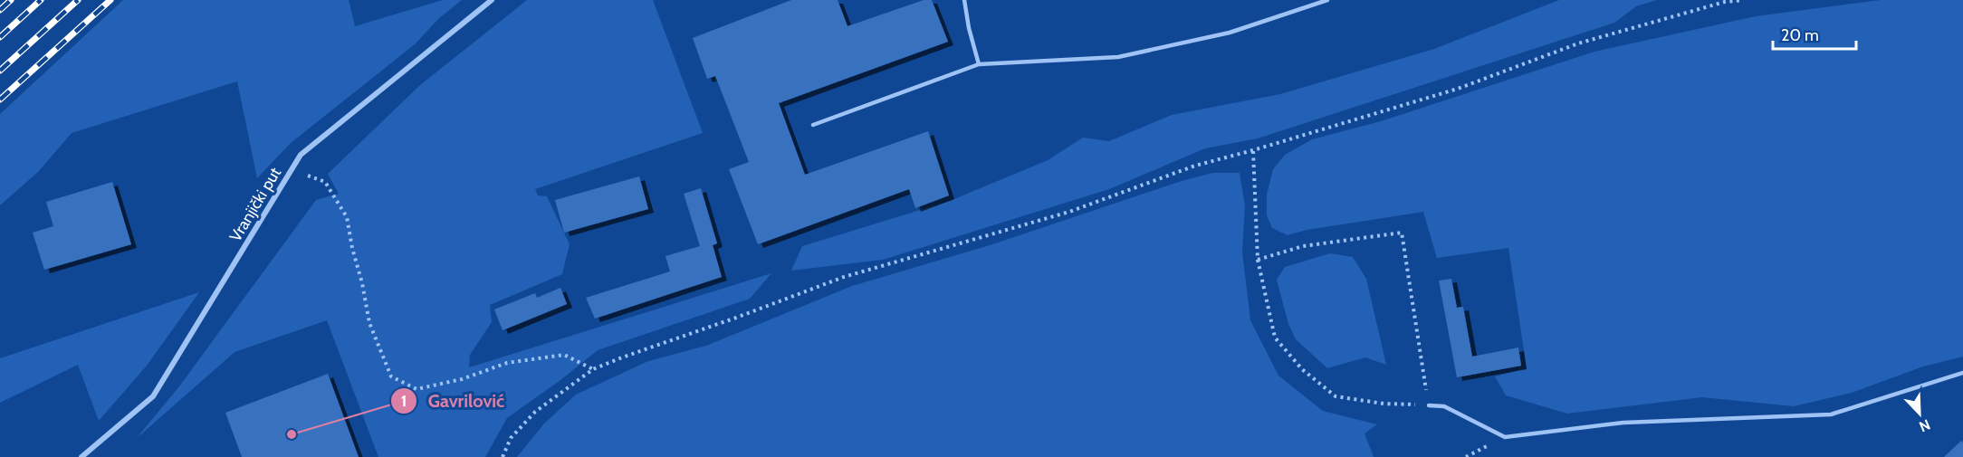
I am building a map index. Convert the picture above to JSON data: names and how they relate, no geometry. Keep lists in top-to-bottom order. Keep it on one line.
{"streets":{"street":["Vranjički put"]},"places":["Gavrilović"],"scale_bar":"20 m","north":"bottom right"}
